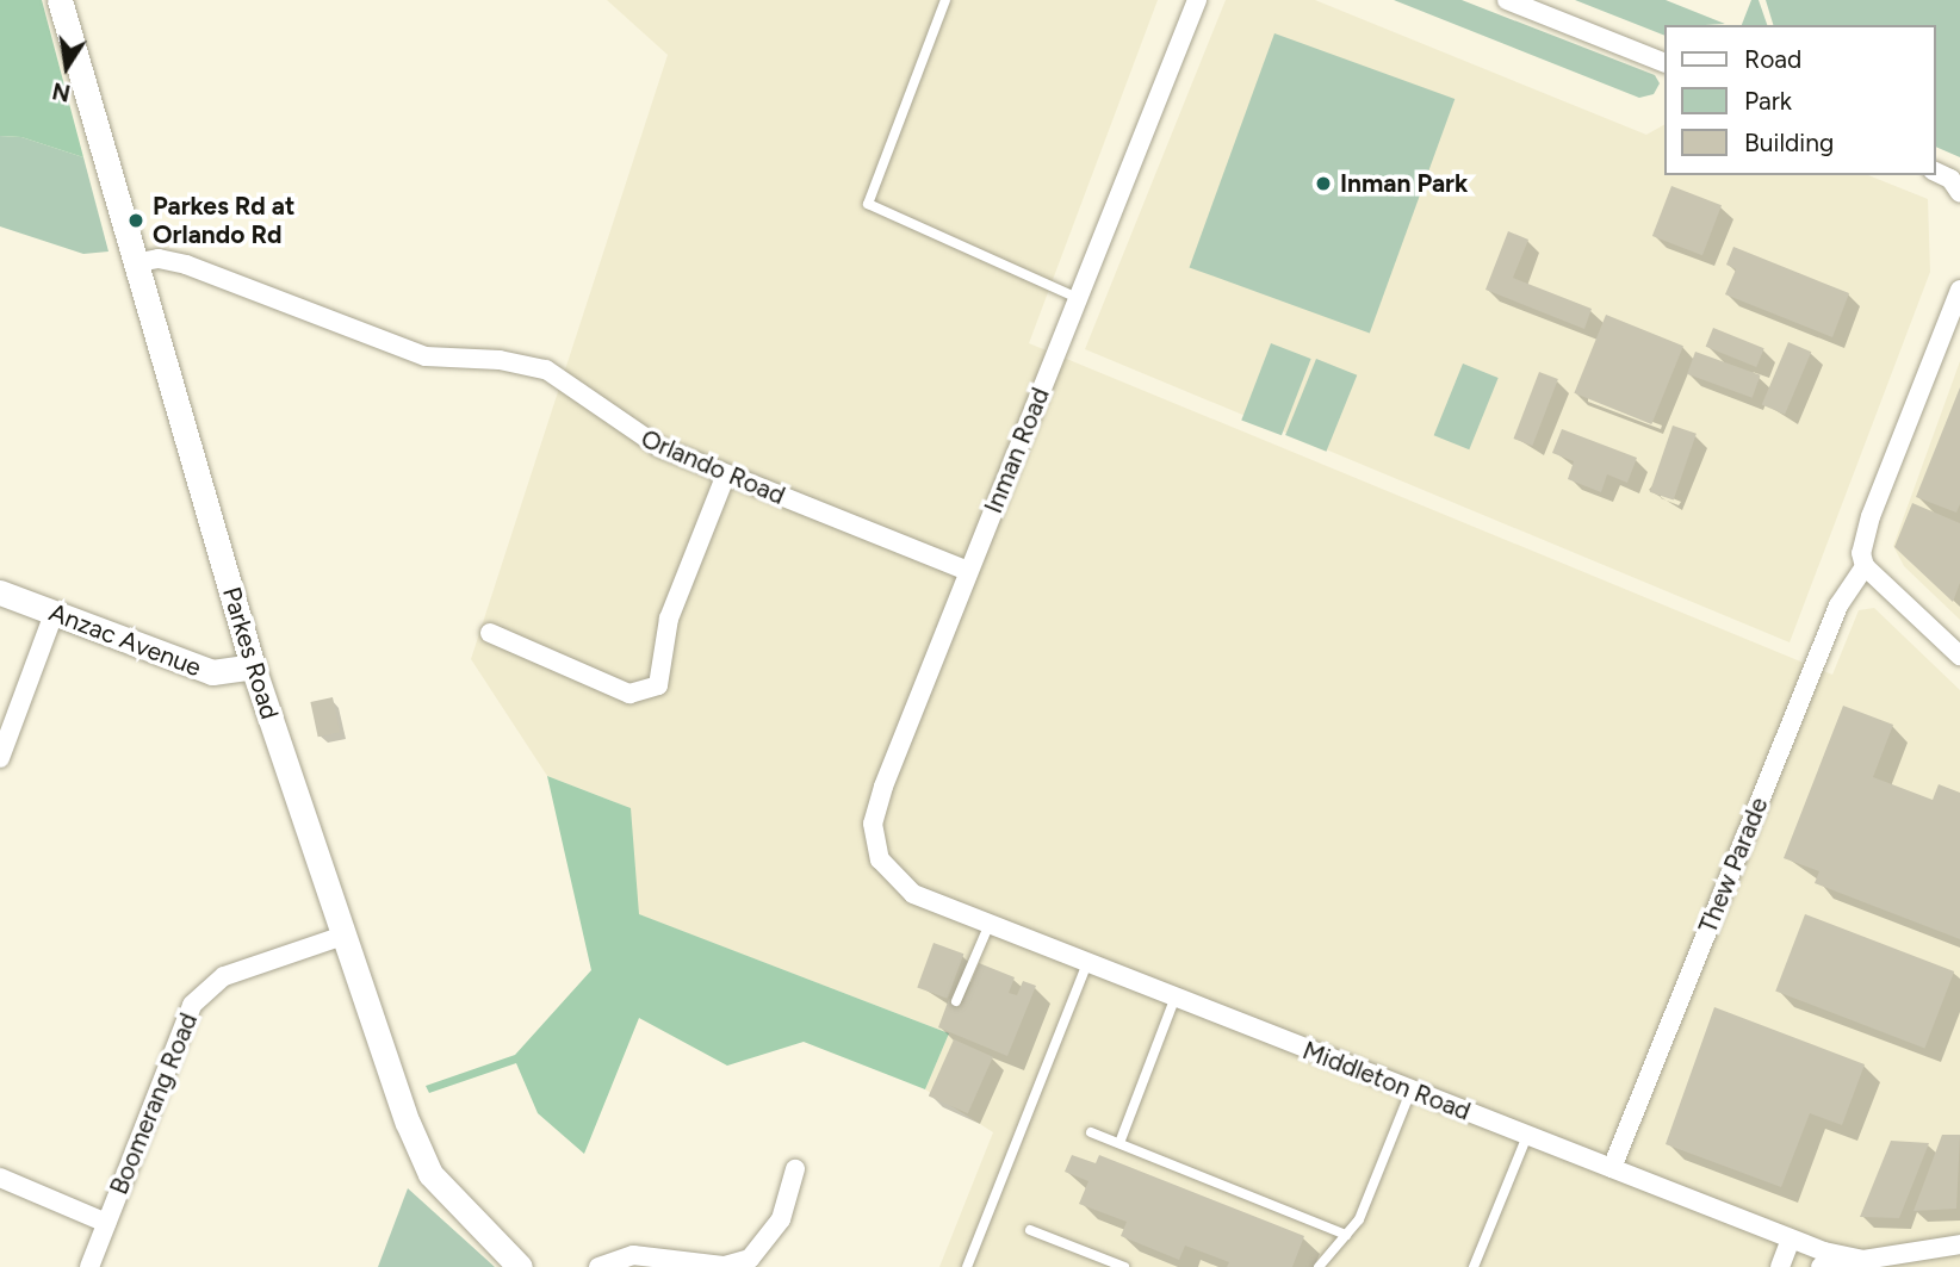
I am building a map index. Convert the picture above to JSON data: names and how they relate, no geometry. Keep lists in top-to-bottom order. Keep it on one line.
{"streets":{"street":["Inman Road","Orlando Road","Anzac Avenue","Parkes Road","Thew Parade","Middleton Road","Boomerang Road"]},"crossings":[["Inman Road","Orlando Road"],["Inman Road","Middleton Road"],["Orlando Road","Parkes Road"],["Anzac Avenue","Parkes Road"],["Parkes Road","Boomerang Road"],["Thew Parade","Middleton Road"]],"places":["Inman Park","Parkes Rd at Orlando Rd"],"legend":["Road","Park","Building"],"north":"bottom"}
